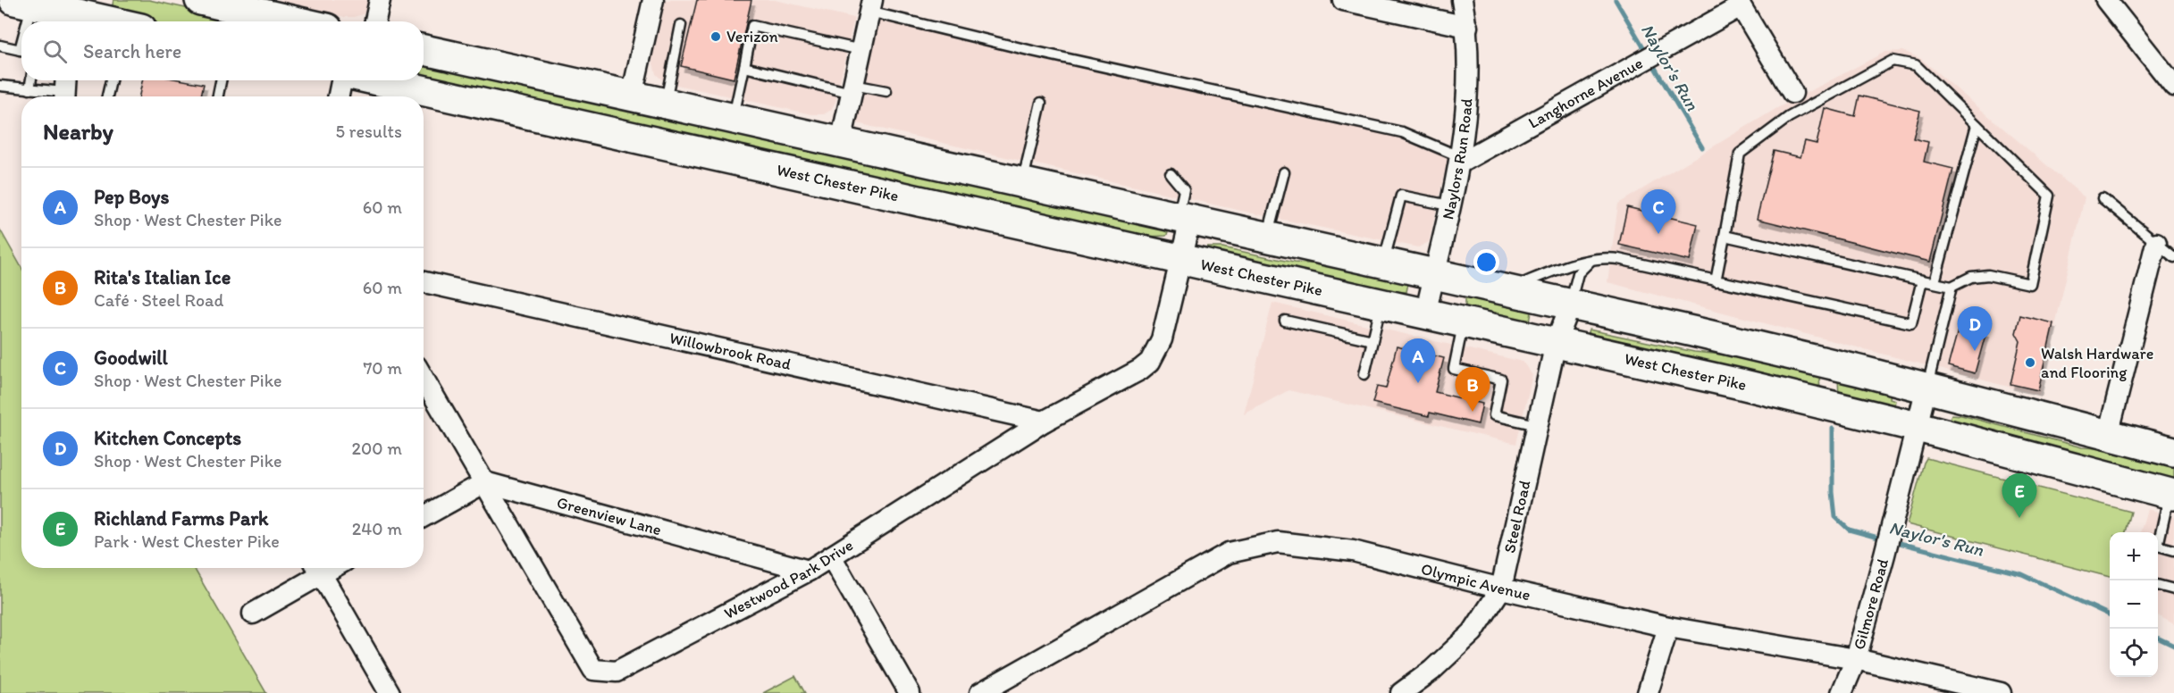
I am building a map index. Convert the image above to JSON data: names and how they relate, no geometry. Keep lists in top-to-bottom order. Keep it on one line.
{"streets":{"highway":["West Chester Pike"],"street":["Langhorne Avenue","Naylors Run Road","Willowbrook Road","Greenview Lane","Steel Road","Westwood Park Drive","Olympic Avenue","Gilmore Road"]},"crossings":[["Langhorne Avenue","Naylors Run Road"],["Naylors Run Road","West Chester Pike"],["West Chester Pike","Steel Road"],["West Chester Pike","Westwood Park Drive"],["West Chester Pike","Gilmore Road"],["Willowbrook Road","Westwood Park Drive"],["Greenview Lane","Westwood Park Drive"],["Steel Road","Olympic Avenue"],["Olympic Avenue","Gilmore Road"]],"water":["Naylor's Run"],"places":["Verizon","Walsh Hardware and Flooring"],"page":{"search":"Search here","heading":["Nearby","5 results"],"list":[{"mark":"A","name":"Pep Boys","note":"Shop · West Chester Pike","value":"60 m"},{"mark":"B","name":"Rita's Italian Ice","note":"Café · Steel Road","value":"60 m"},{"mark":"C","name":"Goodwill","note":"Shop · West Chester Pike","value":"70 m"},{"mark":"D","name":"Kitchen Concepts","note":"Shop · West Chester Pike","value":"200 m"},{"mark":"E","name":"Richland Farms Park","note":"Park · West Chester Pike","value":"240 m"}],"pins":["C","D","A","B","E"],"map_buttons":["+","−"]}}
